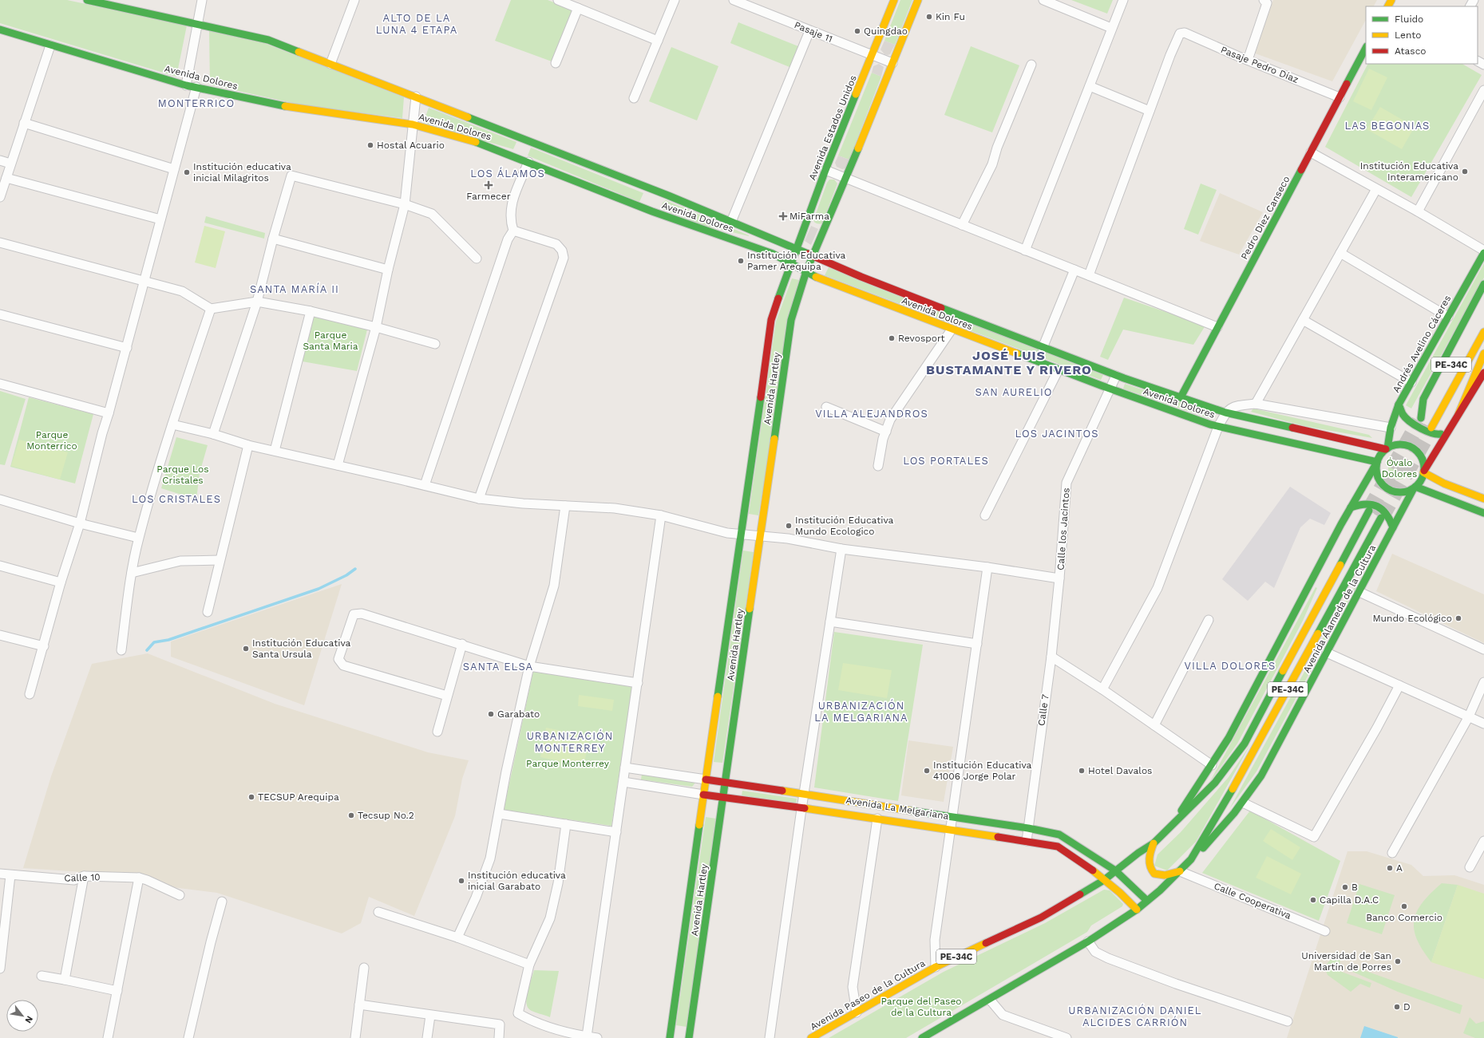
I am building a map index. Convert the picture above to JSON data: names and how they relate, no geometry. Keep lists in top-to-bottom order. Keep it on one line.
{"streets":{"main road":["Avenida Dolores","Avenida Estados Unidos","Pedro Diez Canseco","Andrés Avelino Cáceres","PE-34C","Avenida Hartley","Avenida Alameda de la Cultura","Avenida La Melgariana","Avenida Paseo de la Cultura"],"street":["Pasaje 11","Pasaje Pedro Díaz","Calle los Jacintos","Calle 7","Calle 10","Calle Cooperativa"]},"crossings":[["Pasaje 11","Avenida Estados Unidos"],["Pasaje Pedro Díaz","Pedro Diez Canseco"],["Avenida Dolores","Avenida Estados Unidos"],["Avenida Dolores","Pedro Diez Canseco"],["Avenida Dolores","Andrés Avelino Cáceres"],["Avenida Dolores","Avenida Hartley"],["Avenida Dolores","Calle los Jacintos"],["Avenida Dolores","Avenida Alameda de la Cultura"],["Avenida Estados Unidos","Avenida Hartley"],["Andrés Avelino Cáceres","Avenida Alameda de la Cultura"],["PE-34C","Avenida Alameda de la Cultura"],["PE-34C","Avenida La Melgariana"],["Avenida Hartley","Avenida La Melgariana"],["Calle los Jacintos","Calle 7"],["Avenida Alameda de la Cultura","Avenida La Melgariana"],["Avenida Alameda de la Cultura","Calle Cooperativa"],["Avenida Alameda de la Cultura","Avenida Paseo de la Cultura"],["Calle 7","Avenida La Melgariana"],["Avenida La Melgariana","Avenida Paseo de la Cultura"]],"districts":["ALTO DE LA LUNA 4 ETAPA","MONTERRICO","LAS BEGONIAS","LOS ÁLAMOS","SANTA MARÍA II","JOSÉ LUIS BUSTAMANTE Y RIVERO","SAN AURELIO","VILLA ALEJANDROS","LOS JACINTOS","LOS PORTALES","LOS CRISTALES","VILLA DOLORES","SANTA ELSA","URBANIZACIÓN LA MELGARIANA","URBANIZACIÓN MONTERREY","URBANIZACIÓN DANIEL ALCIDES CARRIÓN"],"parks":["Parque Santa Maria","Parque Monterrico","Óvalo Dolores","Parque Los Cristales","Parque Monterrey","Parque del Paseo de la Cultura"],"places":{"other":["Kin Fu","Quingdao","Hostal Acuario","Institución Educativa Interamericano","Institución educativa inicial Milagritos","Institución Educativa Pamer Arequipa","Revosport","Institución Educativa Mundo Ecologico","Mundo Ecológico","Institución Educativa Santa Ursula","Garabato","Institución Educativa 41006 Jorge Polar","Hotel Davalos","TECSUP Arequipa","Tecsup No.2","A","Institución educativa inicial Garabato","B","Capilla D.A.C","Banco Comercio","Universidad de San Martín de Porres","D"],"health":["Farmecer","MiFarma"]},"legend":["Fluido","Lento","Atasco"],"north":"bottom right"}
